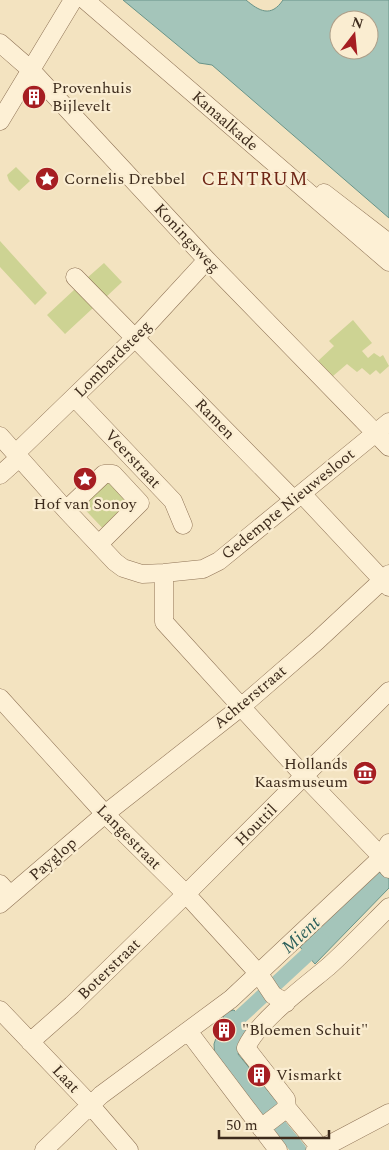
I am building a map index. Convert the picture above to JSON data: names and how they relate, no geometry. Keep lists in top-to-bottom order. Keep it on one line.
{"streets":{"street":["Kanaalkade","Koningsweg","Lombardsteeg","Ramen","Veerstraat","Gedempte Nieuwesloot","Achterstraat","Houttil","Langestraat","Payglop","Boterstraat","Laat"]},"crossings":[["Koningsweg","Lombardsteeg"],["Koningsweg","Gedempte Nieuwesloot"],["Lombardsteeg","Ramen"],["Lombardsteeg","Veerstraat"],["Lombardsteeg","Gedempte Nieuwesloot"],["Ramen","Gedempte Nieuwesloot"],["Ramen","Achterstraat"],["Achterstraat","Langestraat"],["Achterstraat","Payglop"],["Houttil","Langestraat"],["Houttil","Boterstraat"],["Langestraat","Payglop"],["Langestraat","Boterstraat"],["Boterstraat","Laat"]],"districts":["CENTRUM"],"water":["Mient"],"places":{"building":["Provenhuis Bijlevelt","\"Bloemen Schuit\"","Vismarkt"],"place":["Cornelis Drebbel","Hof van Sonoy"],"museum":["Hollands Kaasmuseum"]},"scale_bar":"50 m","north":"top"}
